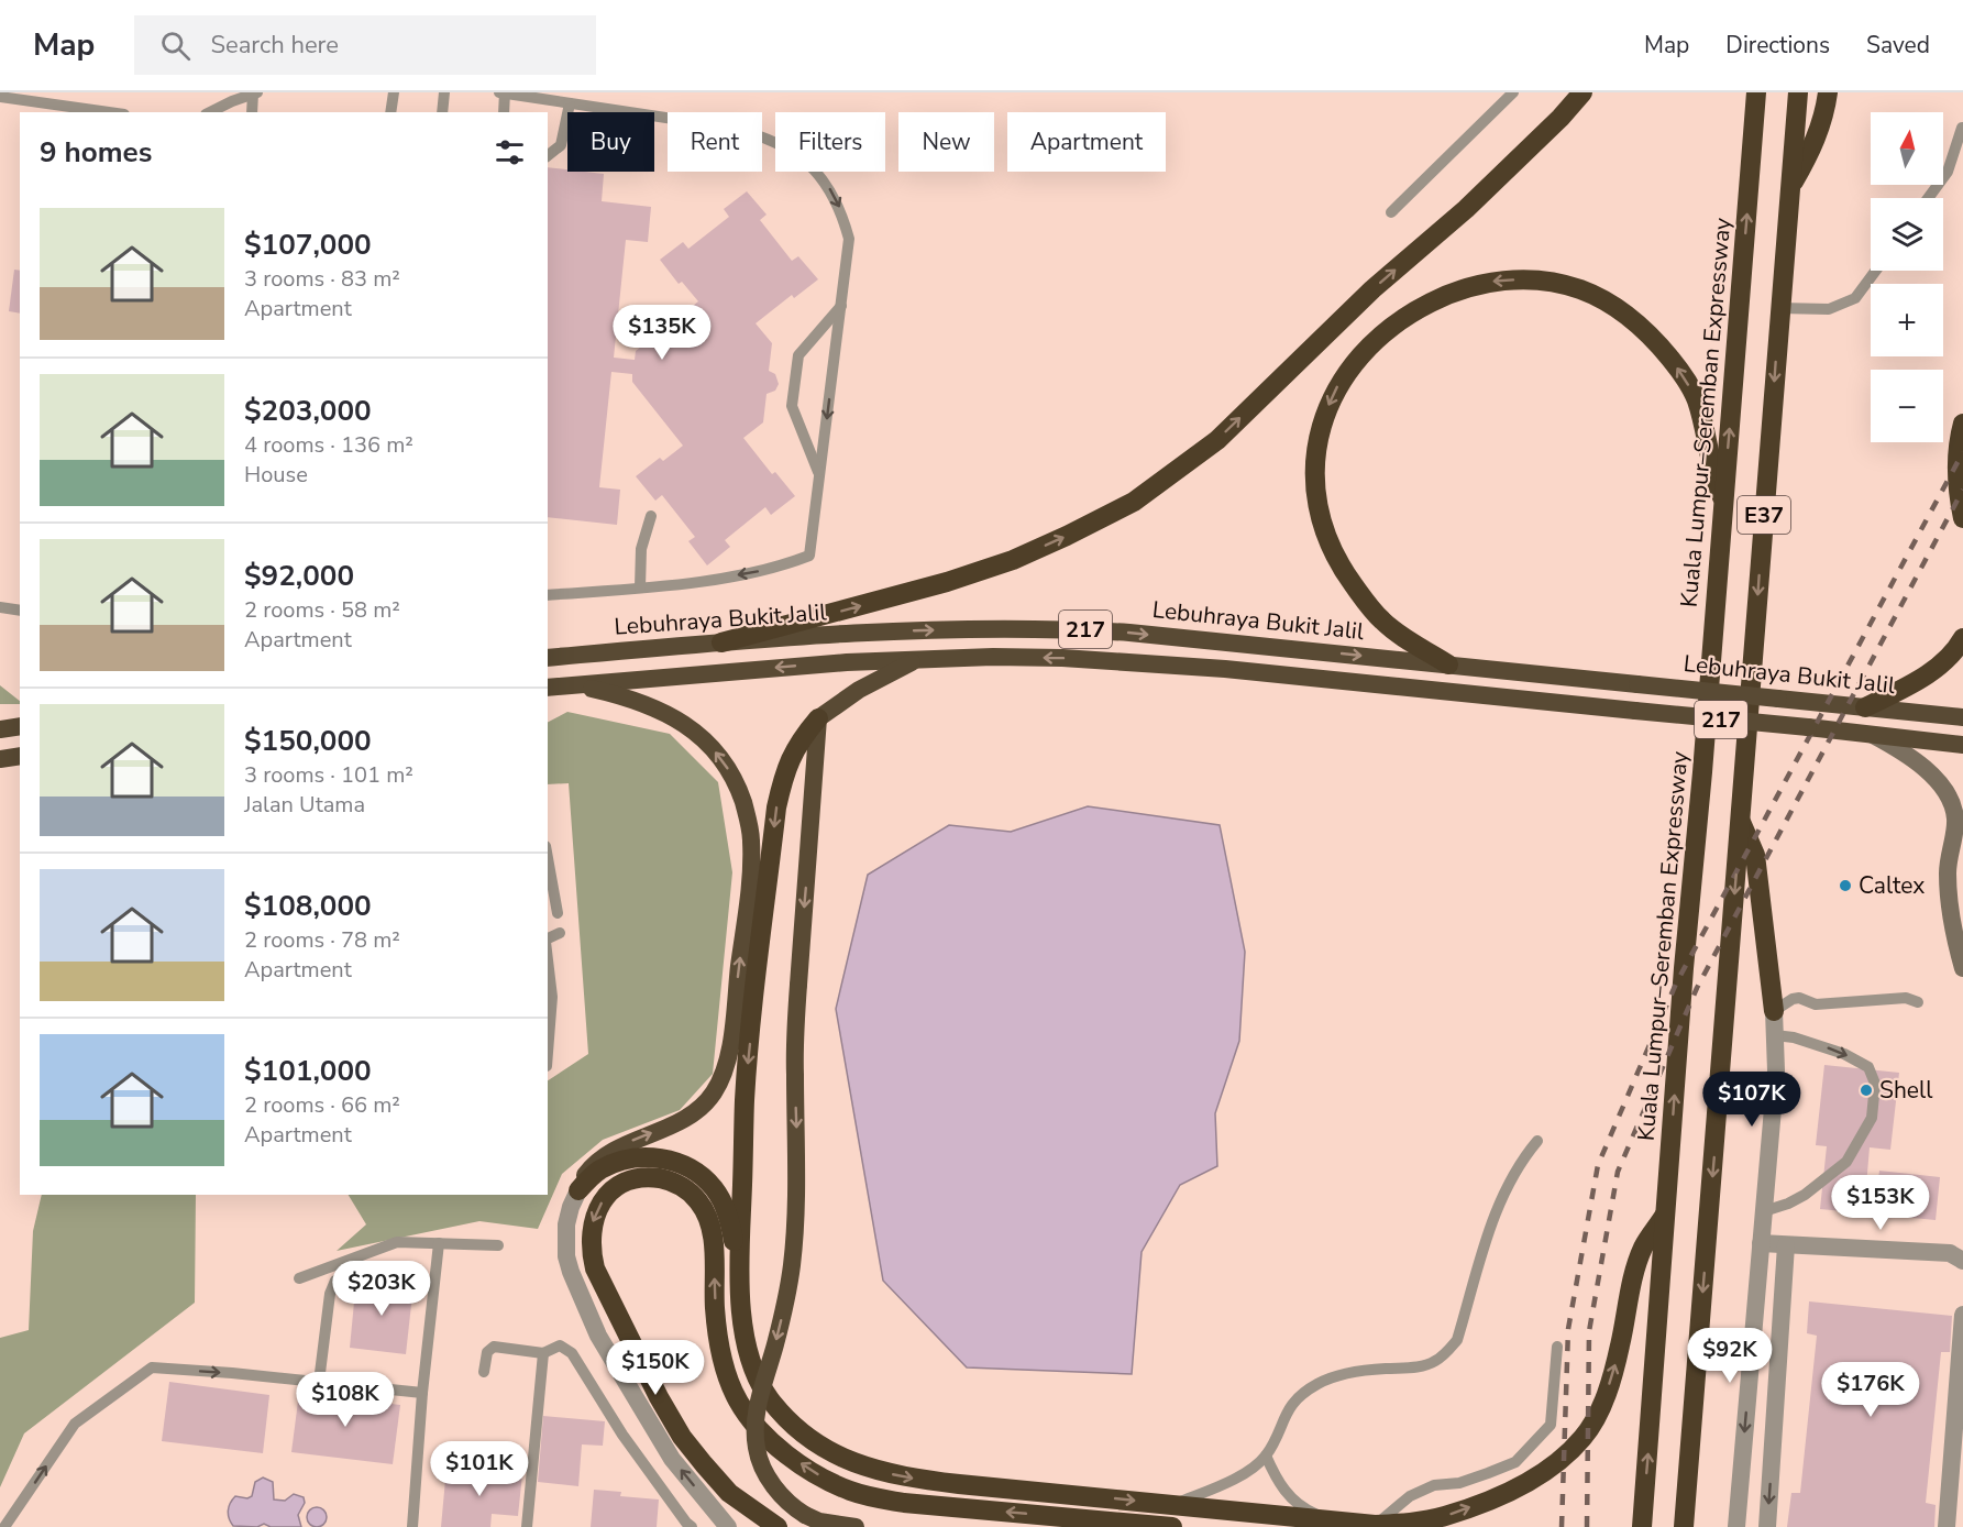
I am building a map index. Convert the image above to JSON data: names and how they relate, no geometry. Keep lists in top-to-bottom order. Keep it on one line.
{"streets":{"highway":["Kuala Lumpur–Seremban Expressway","E37","Lebuhraya Bukit Jalil","217"]},"places":["Caltex","Shell"],"north":"top","page":{"header":"Map","search":"Search here","nav":["Map","Directions","Saved"],"map_buttons":["+","−"],"chip":["Buy","Rent","Filters","New","Apartment"],"heading":"9 homes","list":[{"name":"$107,000","note":"3 rooms · 83 m² · Apartment"},{"name":"$203,000","note":"4 rooms · 136 m² · House"},{"name":"$92,000","note":"2 rooms · 58 m² · Apartment"},{"name":"$150,000","note":"3 rooms · 101 m² · Jalan Utama"},{"name":"$108,000","note":"2 rooms · 78 m² · Apartment"},{"name":"$101,000","note":"2 rooms · 66 m² · Apartment"}],"price":["$135K","$107K","$153K","$203K","$92K","$150K","$176K","$108K","$101K"]}}
